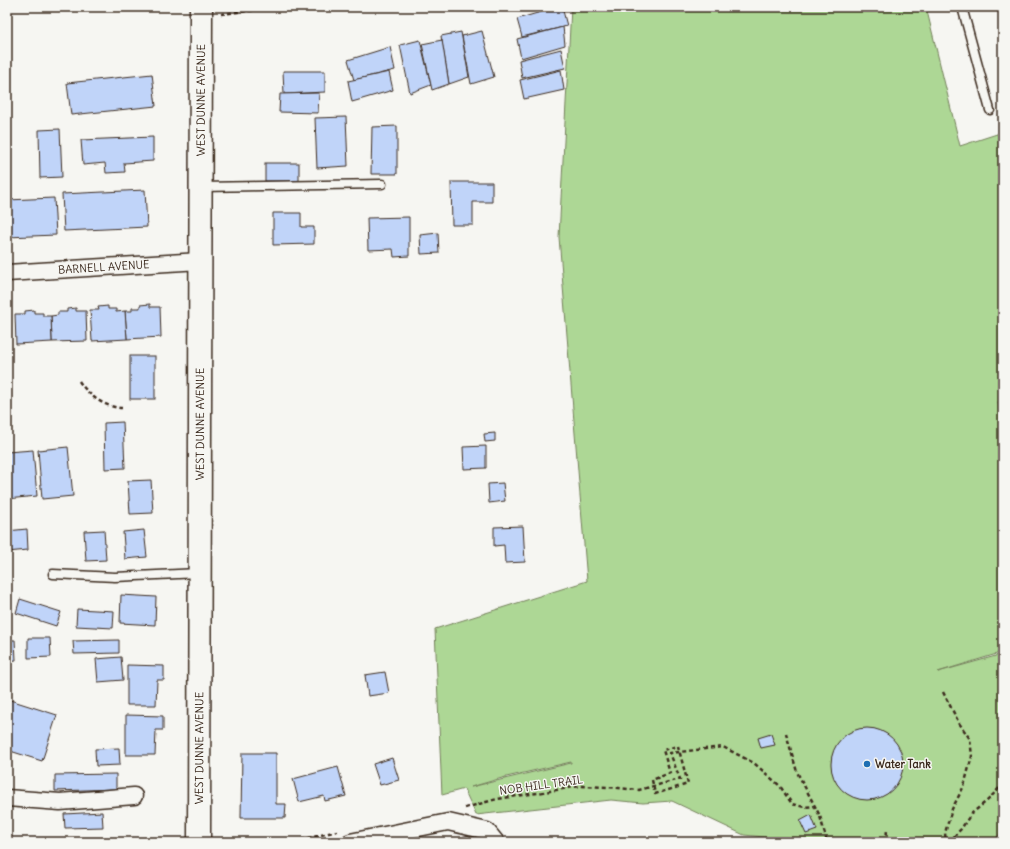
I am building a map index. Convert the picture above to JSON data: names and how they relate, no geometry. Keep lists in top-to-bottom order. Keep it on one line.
{"streets":{"main road":["WEST DUNNE AVENUE"],"street":["BARNELL AVENUE"],"path":["NOB HILL TRAIL"]},"crossings":[["WEST DUNNE AVENUE","BARNELL AVENUE"]],"places":["Water Tank"]}
